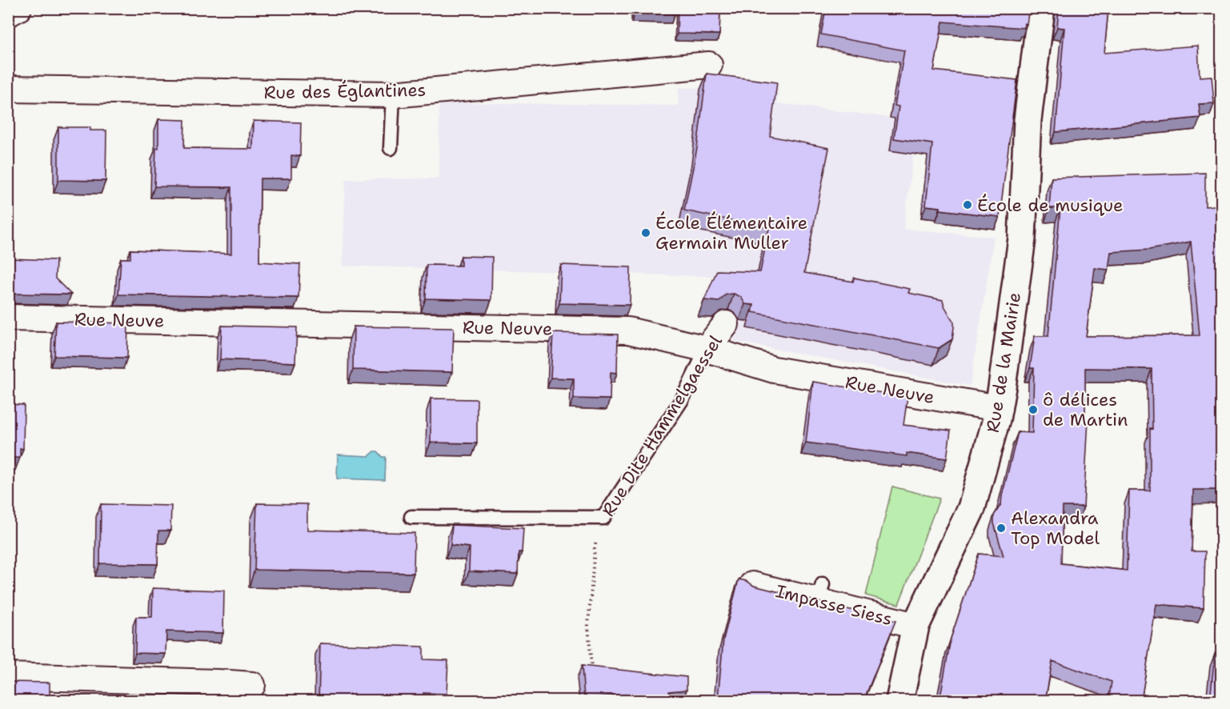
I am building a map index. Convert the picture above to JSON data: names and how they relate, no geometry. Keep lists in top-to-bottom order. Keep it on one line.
{"streets":{"street":["Rue des Églantines","Rue Neuve","Rue de la Mairie","Rue Dite Hammelgaessel","Impasse Siess"]},"crossings":[["Rue Neuve","Rue de la Mairie"],["Rue Neuve","Rue Dite Hammelgaessel"],["Rue de la Mairie","Impasse Siess"]],"places":["École de musique","École Élémentaire Germain Muller","ô délices de Martin","Alexandra Top Model"]}
